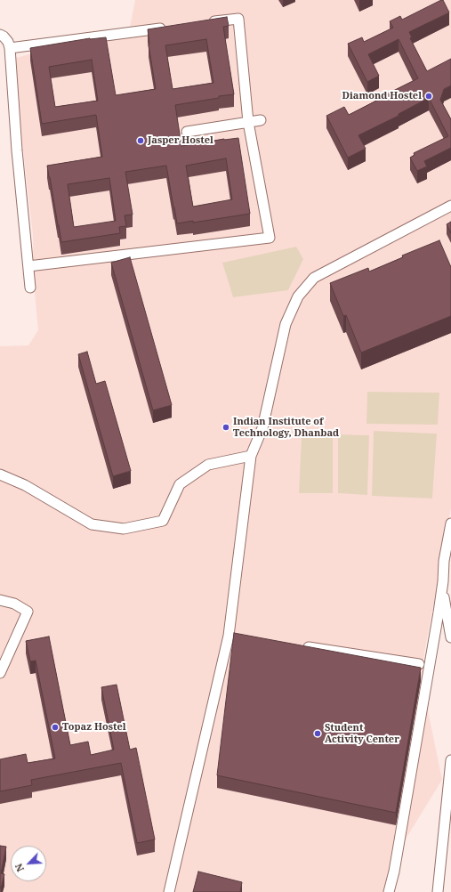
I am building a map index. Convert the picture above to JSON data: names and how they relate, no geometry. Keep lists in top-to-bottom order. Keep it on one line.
{"places":["Diamond Hostel","Jasper Hostel","Indian Institute of Technology, Dhanbad","Topaz Hostel","Student Activity Center"],"north":"bottom left"}
